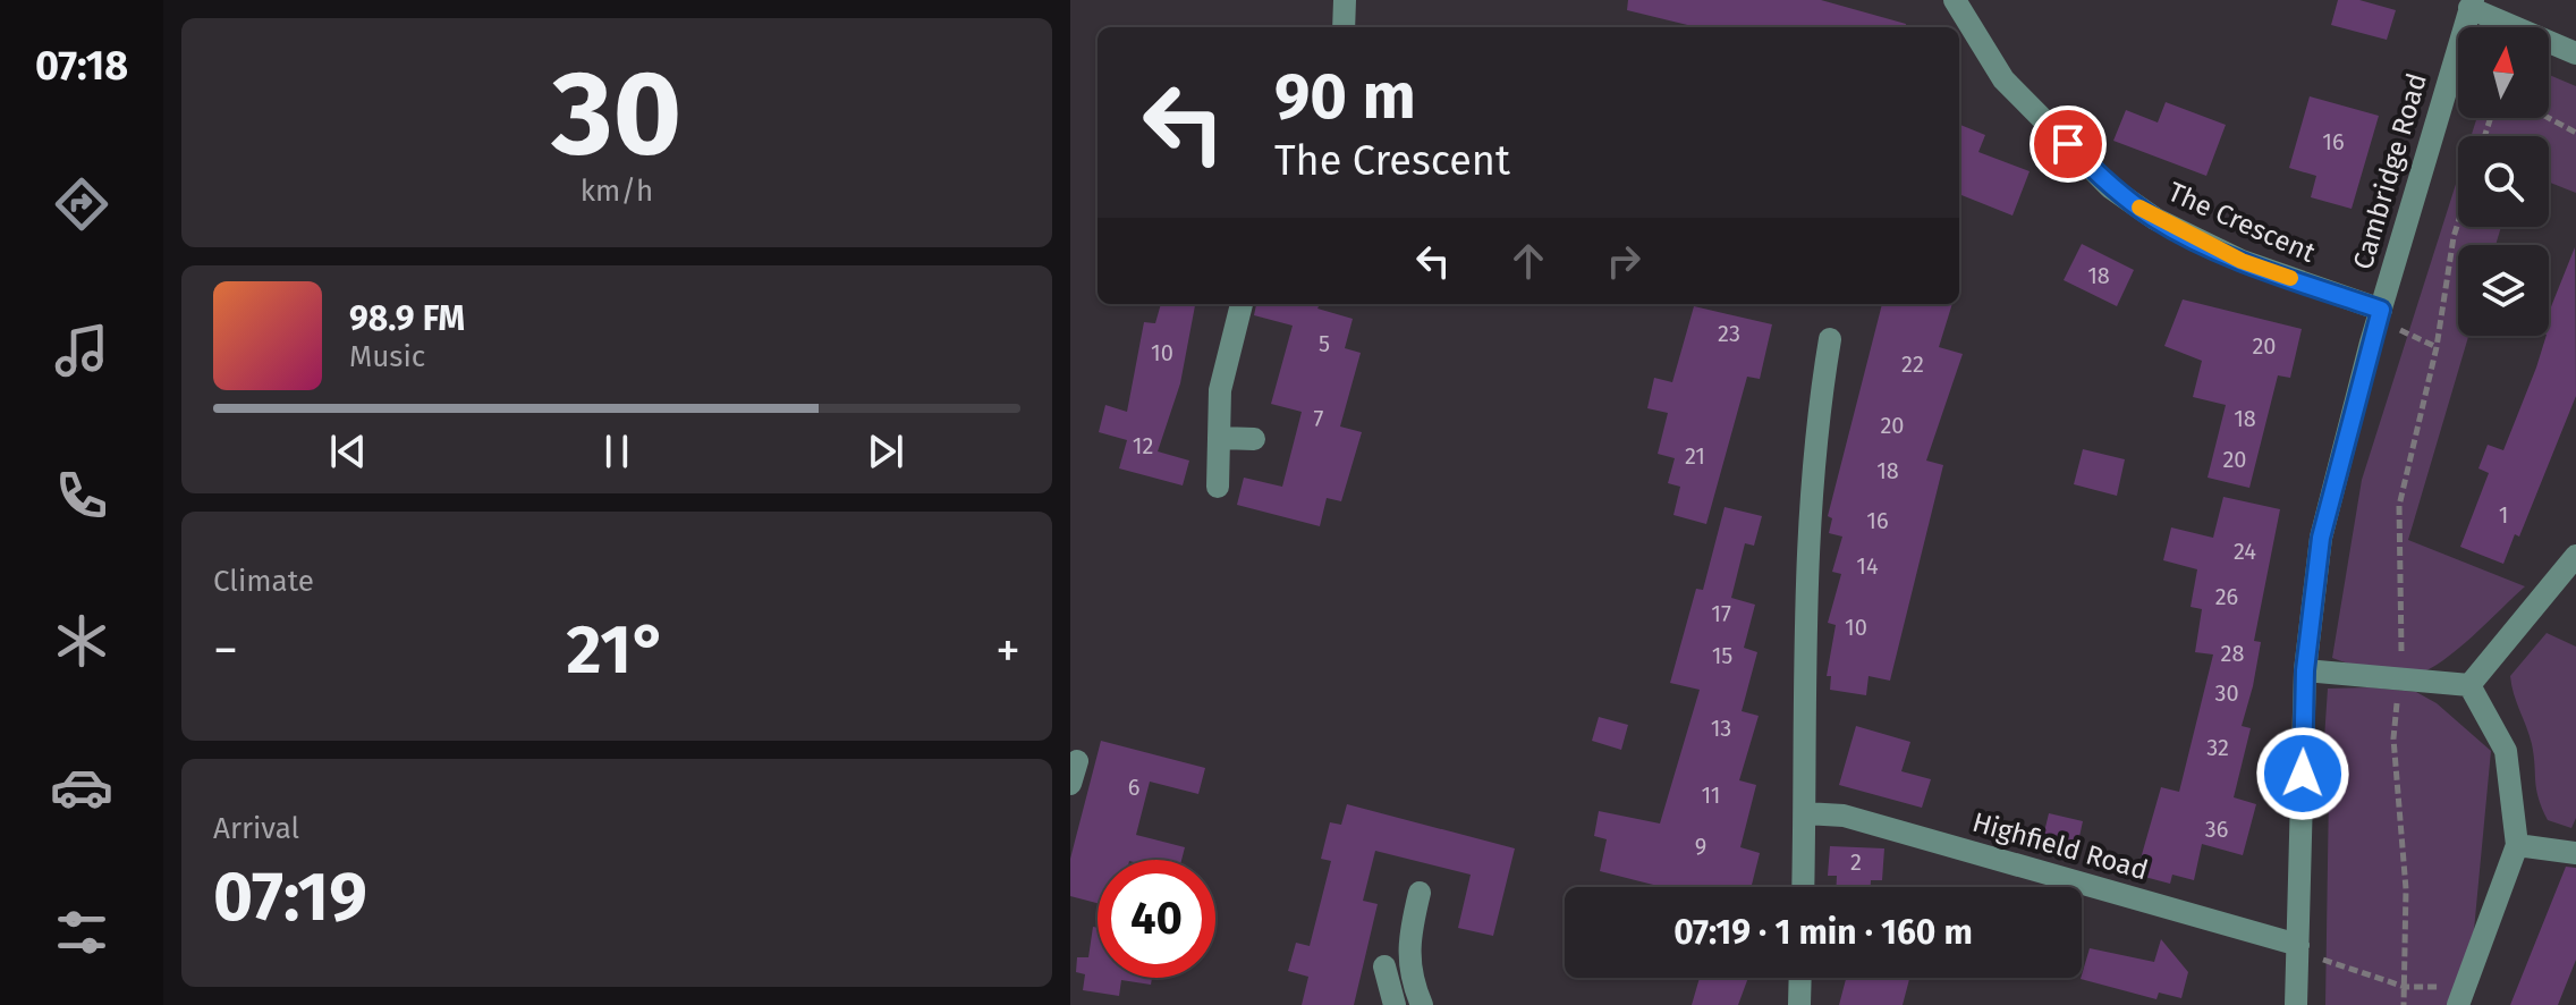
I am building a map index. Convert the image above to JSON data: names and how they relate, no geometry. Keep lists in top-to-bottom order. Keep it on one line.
{"streets":{"street":["Cambridge Road","The Crescent","Highfield Road"]},"crossings":[["Cambridge Road","The Crescent"],["Cambridge Road","Highfield Road"]],"house_numbers":["16","18","23","5","20","10","22","7","18","20","12","21","20","18","1","16","24","14","26","17","10","28","15","30","13","32","6","11","36","9","2"],"north":"top","page":{"tabs":"07:18","tile":[["30","km/h"],"Climate",["Arrival","07:19"]],"turn":["90 m","The Crescent"],"song":["98.9 FM","Music"],"heat":["−","21°","+"],"limit":"40","trip":"07:19 · 1 min · 160 m"}}
